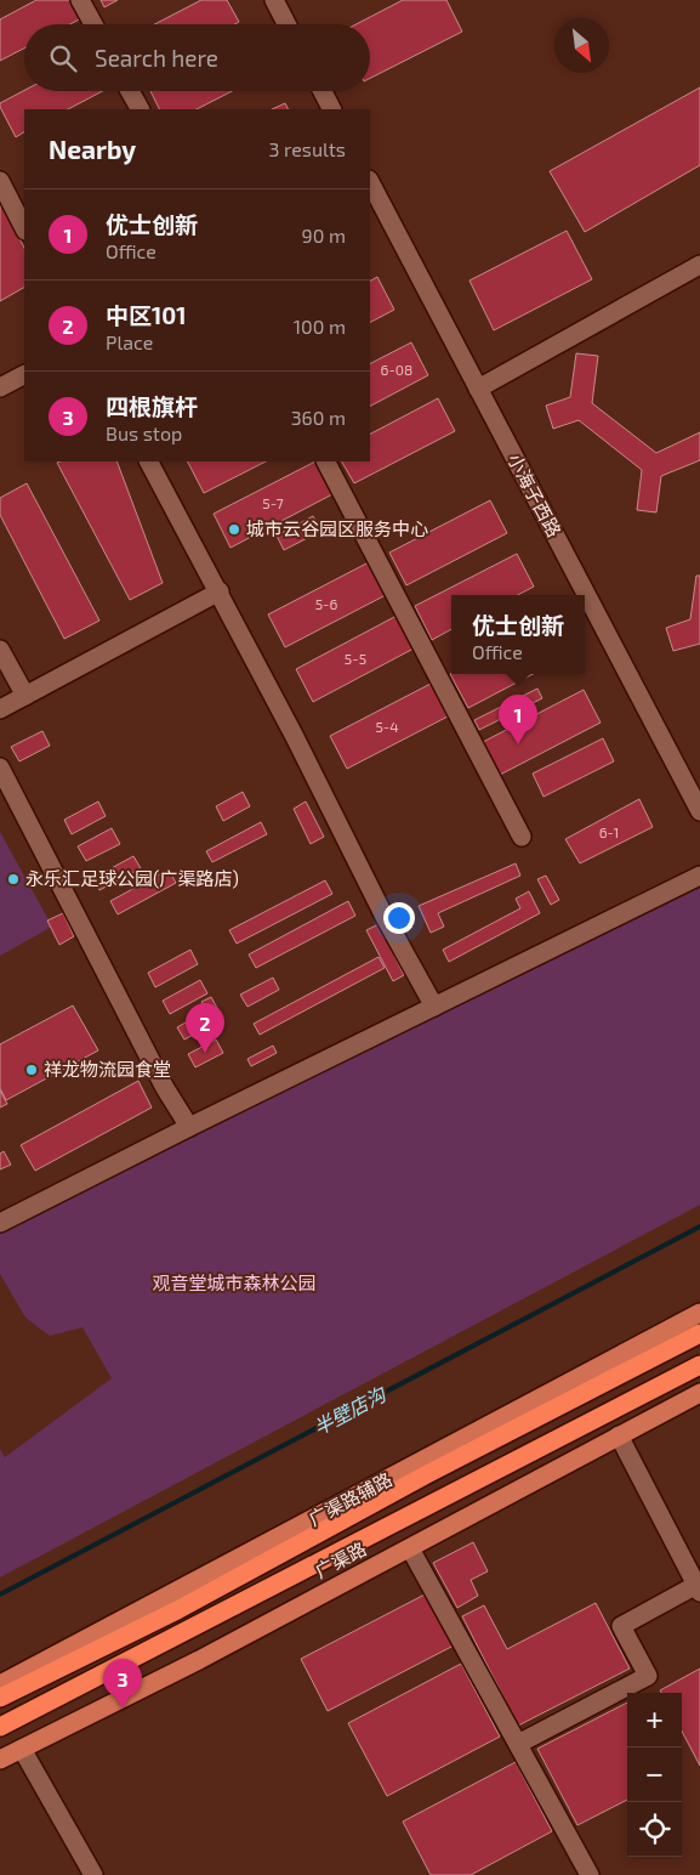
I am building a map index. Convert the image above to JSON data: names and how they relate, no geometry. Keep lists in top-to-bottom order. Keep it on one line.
{"streets":{"highway":["广渠路"],"main road":["广渠路辅路"],"street":["小海子西路"]},"water":["半壁店沟"],"parks":["观音堂城市森林公园"],"places":["城市云谷园区服务中心","永乐汇足球公园(广渠路店)","祥龙物流园食堂"],"house_numbers":["6-08","5-7","5-6","5-5","5-4","6-1"],"north":"bottom right","page":{"search":"Search here","heading":["Nearby","3 results"],"list":[{"mark":"1","name":"优士创新","note":"Office","value":"90 m"},{"mark":"2","name":"中区101","note":"Place","value":"100 m"},{"mark":"3","name":"四根旗杆","note":"Bus stop","value":"360 m"}],"popup":["优士创新","Office"],"pins":["1","2","3"],"map_buttons":["+","−"]}}
